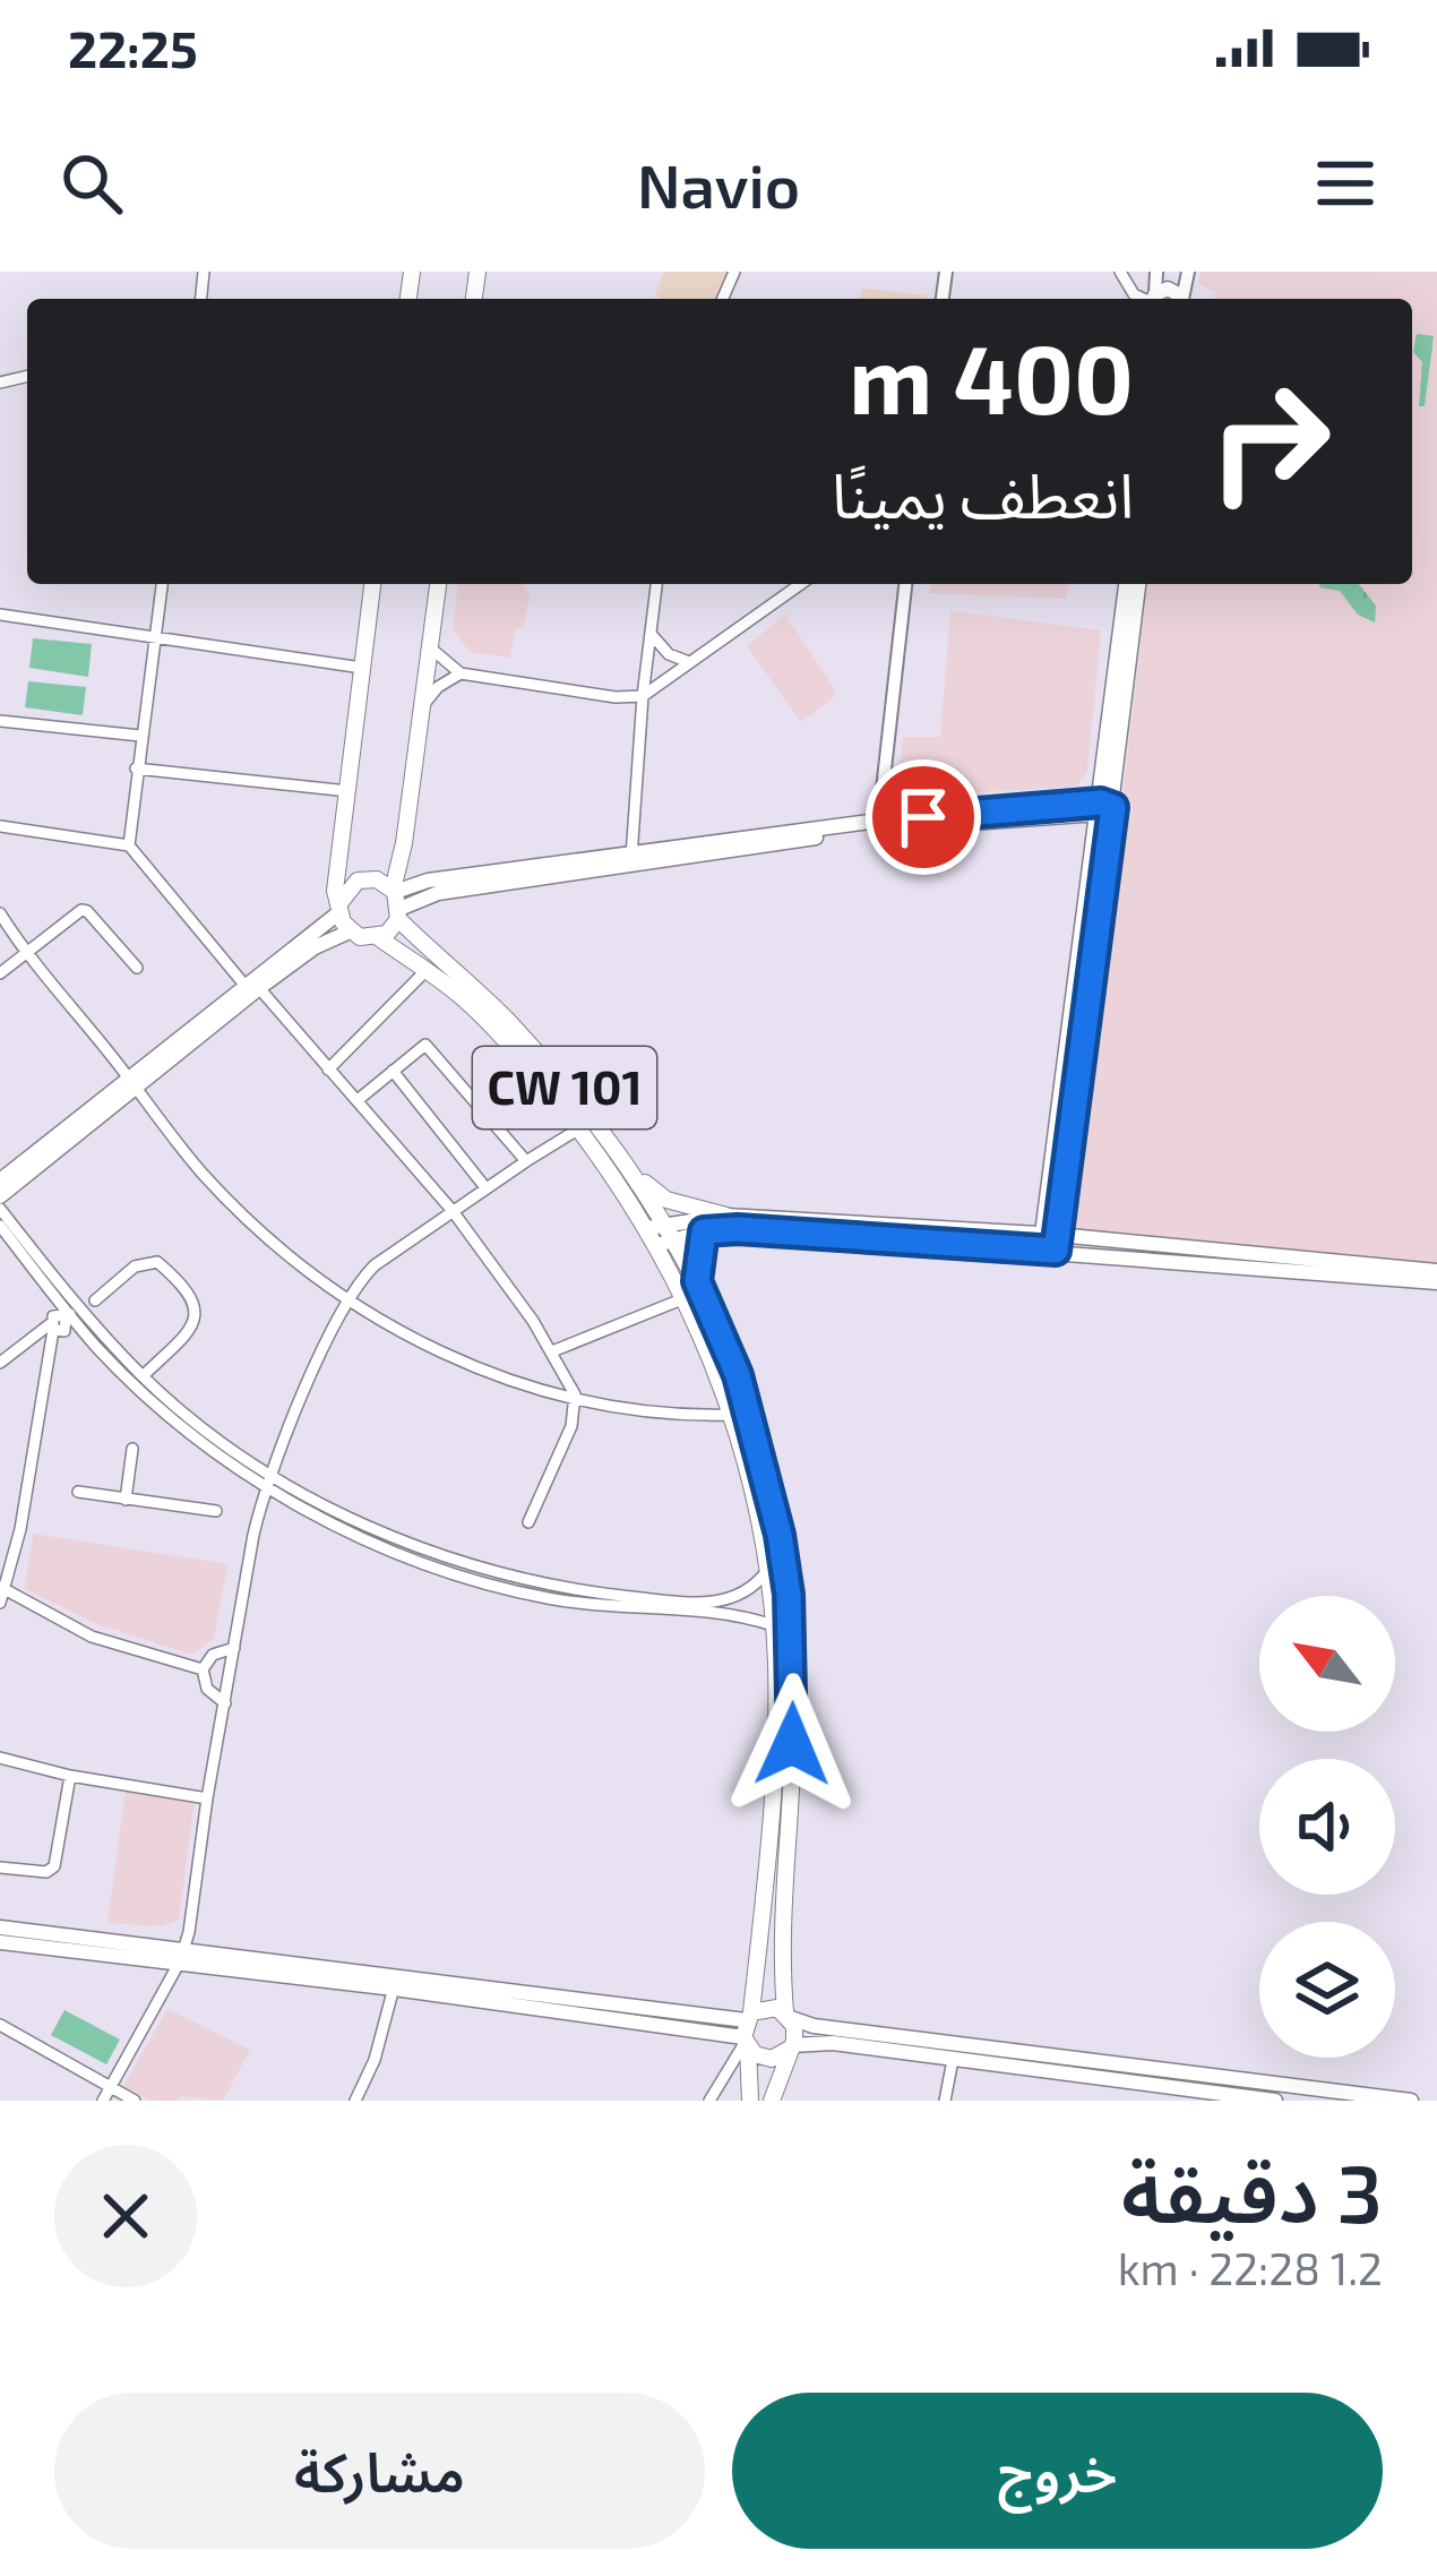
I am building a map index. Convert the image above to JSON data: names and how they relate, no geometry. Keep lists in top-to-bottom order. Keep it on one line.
{"streets":{"main road":["CW 101"]},"north":"top left","page":{"status":"22:25","header":"Navio","turn":["400 m","انعطف يمينًا"],"heading":["3 دقيقة","1.2 km · 22:28"],"buttons":["خروج","مشاركة"]}}
